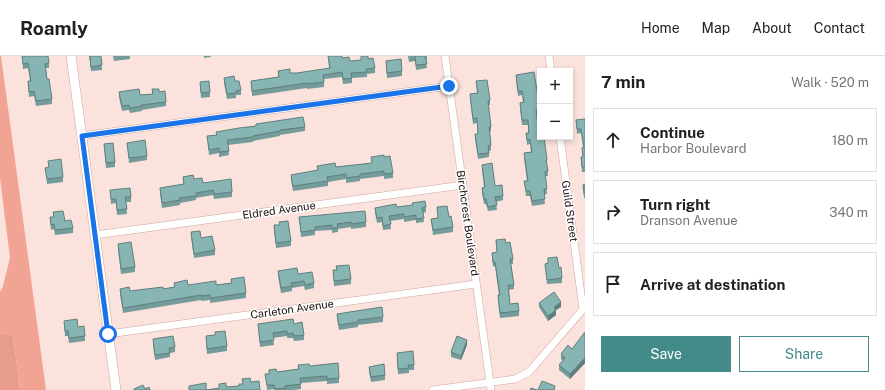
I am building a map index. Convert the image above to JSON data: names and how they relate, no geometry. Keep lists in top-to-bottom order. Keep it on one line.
{"streets":{"street":["Eldred Avenue","Guild Street","Birchcrest Boulevard","Carleton Avenue"]},"crossings":[["Eldred Avenue","Birchcrest Boulevard"],["Birchcrest Boulevard","Carleton Avenue"]],"page":{"header":"Roamly","nav":["Home","Map","About","Contact"],"heading":["7 min","Walk · 520 m"],"map_buttons":["+","−"],"list":[["Continue","Harbor Boulevard","180 m"],["Turn right","Dranson Avenue","340 m"],"Arrive at destination"],"buttons":["Save","Share"]}}
